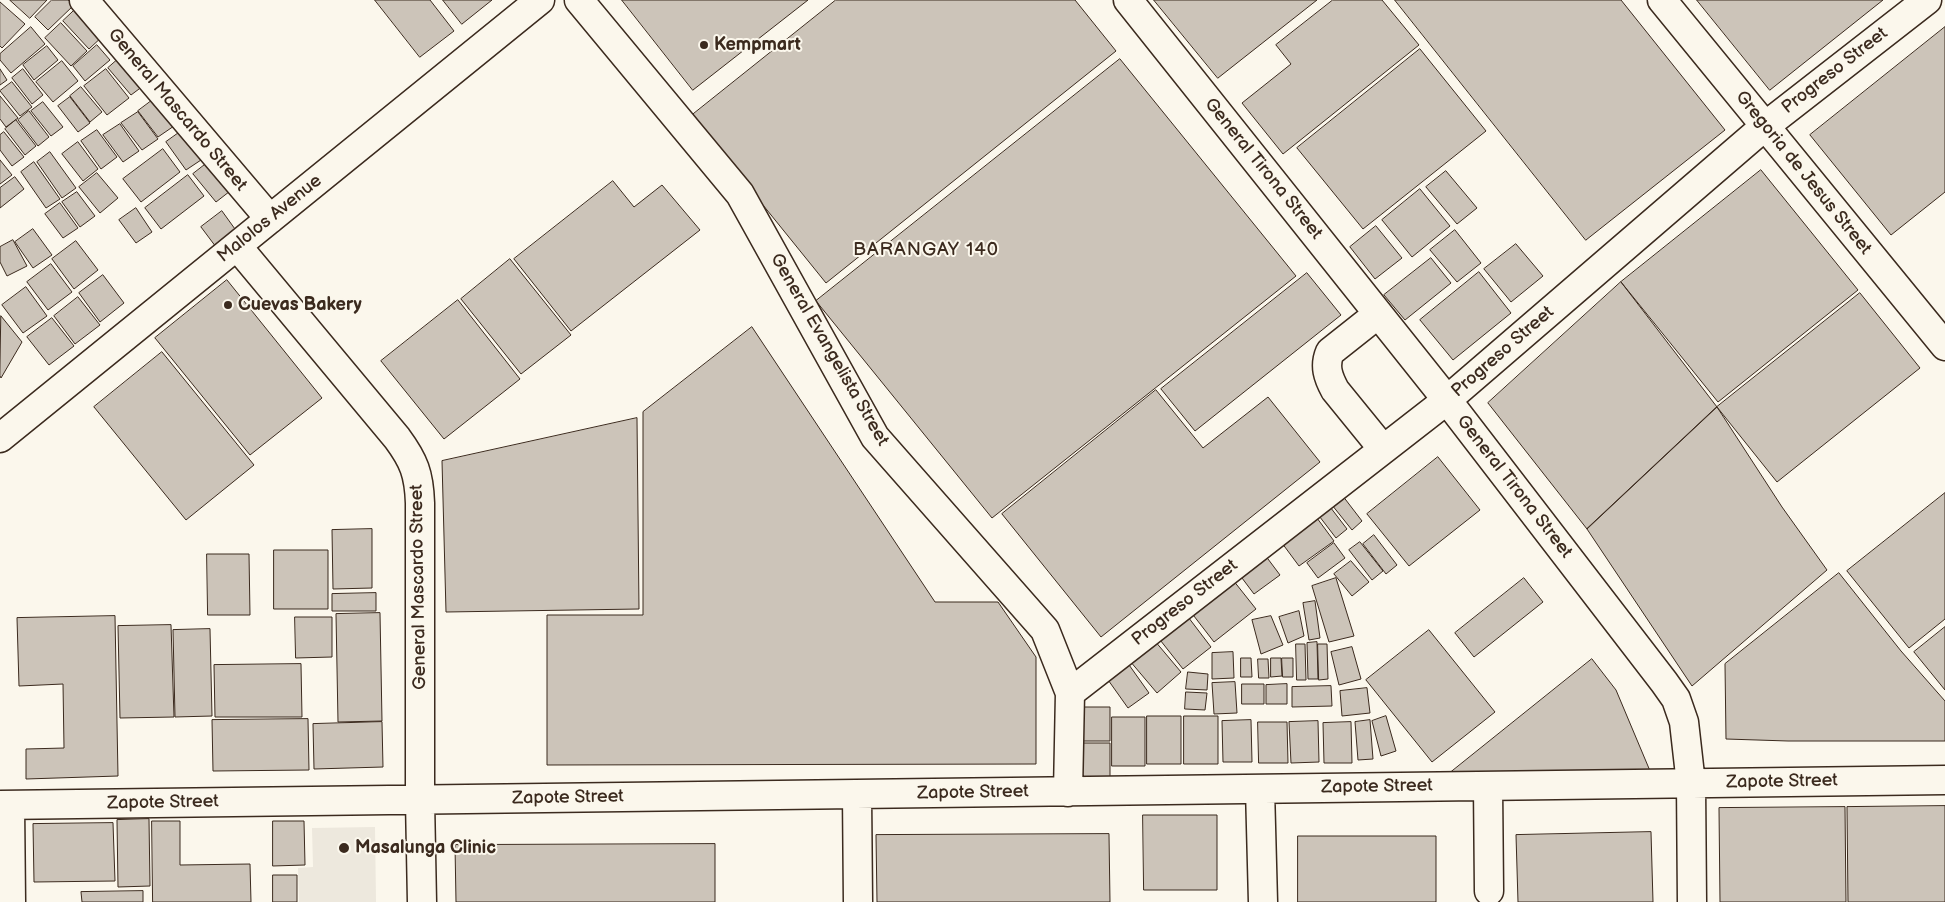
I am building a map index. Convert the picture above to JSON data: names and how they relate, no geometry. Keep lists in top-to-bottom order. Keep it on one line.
{"streets":{"street":["Progreso Street","General Mascardo Street","General Tirona Street","Gregoria de Jesus Street","Malolos Avenue","General Evangelista Street","Zapote Street"]},"crossings":[["Progreso Street","General Tirona Street"],["Progreso Street","Gregoria de Jesus Street"],["Progreso Street","General Evangelista Street"],["General Mascardo Street","Malolos Avenue"],["General Mascardo Street","Zapote Street"],["General Tirona Street","Zapote Street"],["General Evangelista Street","Zapote Street"]],"districts":["BARANGAY 140"],"places":["Kempmart","Cuevas Bakery","Masalunga Clinic"]}
